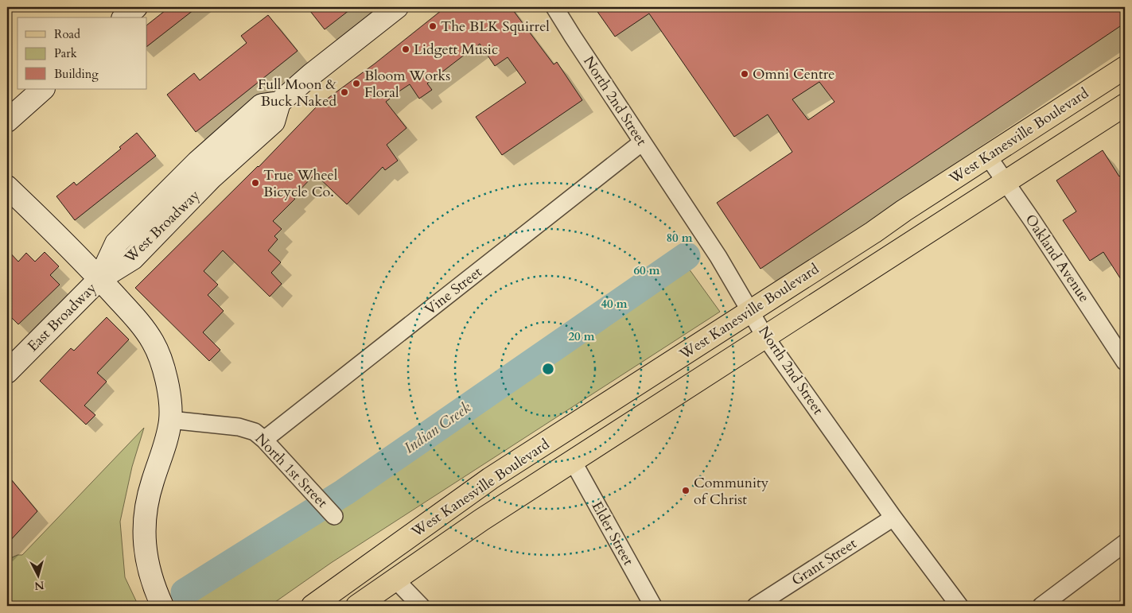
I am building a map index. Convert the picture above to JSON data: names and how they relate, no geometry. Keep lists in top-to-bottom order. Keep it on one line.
{"streets":{"main road":["West Kanesville Boulevard","West Broadway","East Broadway"],"street":["North 2nd Street","Oakland Avenue","Vine Street","North 1st Street","Elder Street","Grant Street"]},"crossings":[["North 2nd Street","West Kanesville Boulevard"],["North 2nd Street","Vine Street"],["North 2nd Street","Grant Street"],["West Kanesville Boulevard","Oakland Avenue"],["West Kanesville Boulevard","Elder Street"],["West Broadway","East Broadway"],["Vine Street","North 1st Street"]],"water":["Indian Creek"],"places":["The BLK Squirrel","Lidgett Music","Omni Centre","Bloom Works Floral","Full Moon & Buck Naked","True Wheel Bicycle Co.","Community of Christ"],"legend":["Road","Park","Building"],"north":"bottom","rings":["80 m","60 m","40 m","20 m"]}
